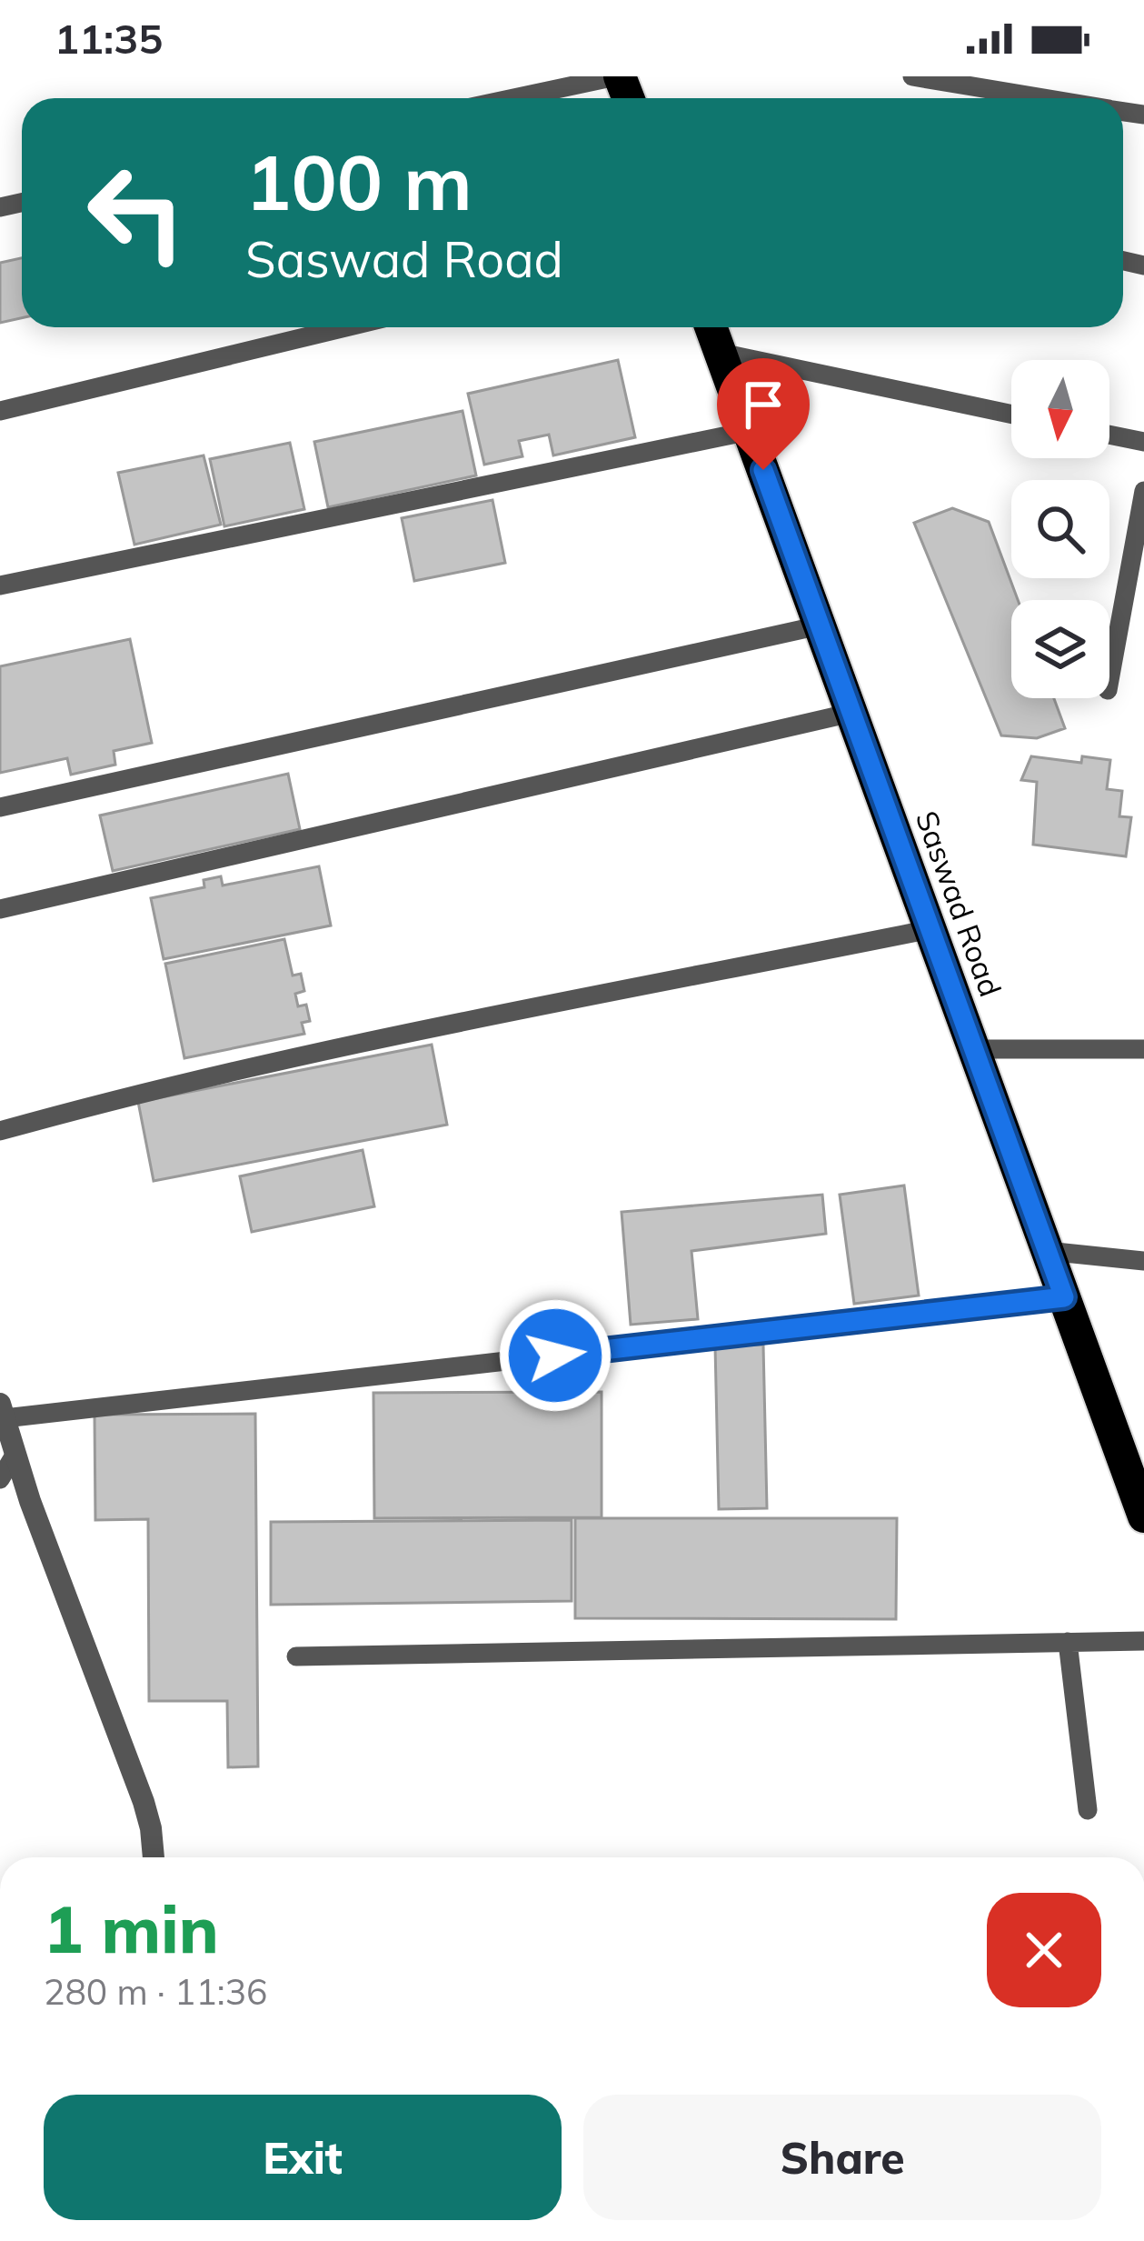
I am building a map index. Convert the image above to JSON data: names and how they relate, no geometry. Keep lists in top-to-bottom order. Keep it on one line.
{"streets":{"highway":["Saswad Road"]},"north":"bottom","page":{"status":"11:35","turn":["100 m","Saswad Road"],"heading":["1 min","280 m · 11:36"],"buttons":["Exit","Share"]}}
